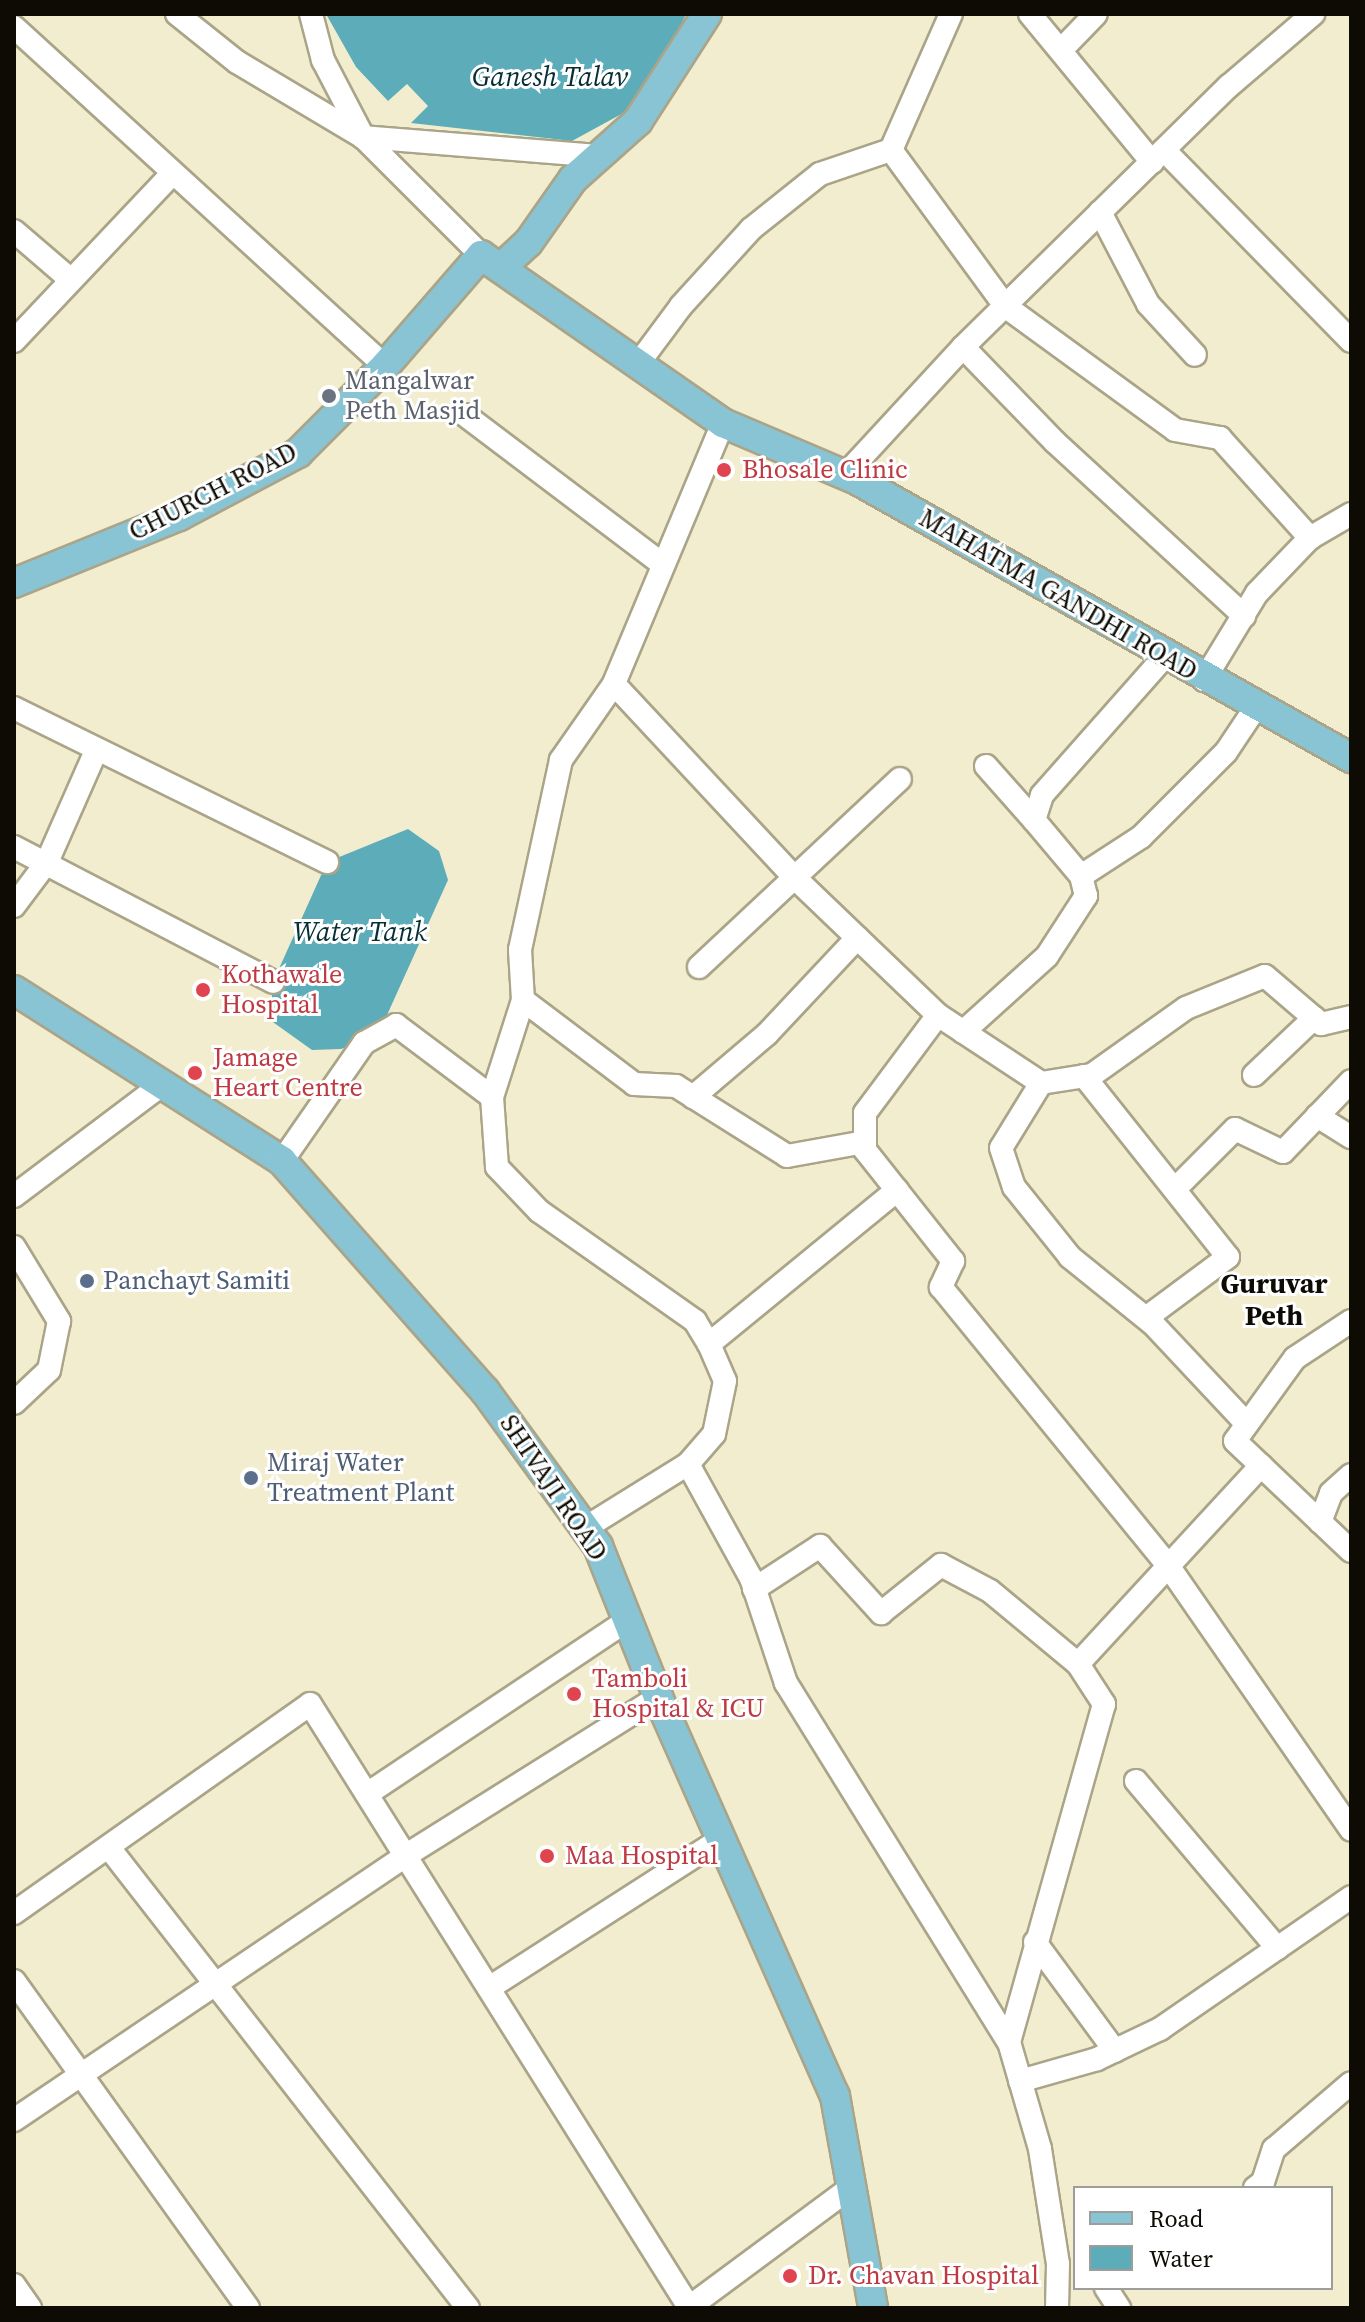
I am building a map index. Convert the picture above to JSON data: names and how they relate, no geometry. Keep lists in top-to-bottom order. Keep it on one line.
{"streets":{"main road":["CHURCH ROAD","MAHATMA GANDHI ROAD","SHIVAJI ROAD"]},"crossings":[["CHURCH ROAD","MAHATMA GANDHI ROAD"]],"districts":["Guruvar Peth"],"water":["Ganesh Talav","Water Tank"],"places":["Mangalwar Peth Masjid","Bhosale Clinic","Kothawale Hospital","Jamage Heart Centre","Panchayt Samiti","Miraj Water Treatment Plant","Tamboli Hospital & ICU","Maa Hospital","Dr. Chavan Hospital"],"legend":["Road","Water"]}
